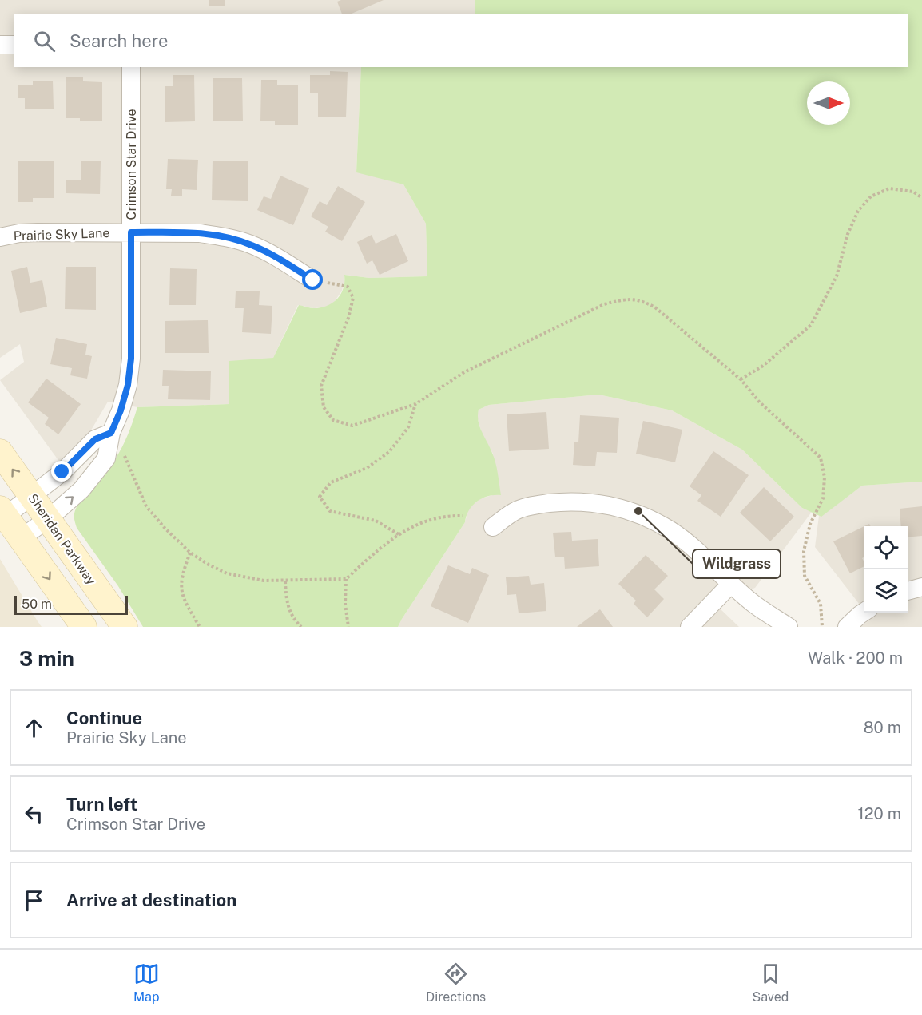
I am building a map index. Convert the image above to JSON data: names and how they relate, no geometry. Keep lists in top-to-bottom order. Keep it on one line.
{"streets":{"main road":["Sheridan Parkway"],"street":["Crimson Star Drive","Prairie Sky Lane"]},"crossings":[["Crimson Star Drive","Prairie Sky Lane"],["Crimson Star Drive","Sheridan Parkway"]],"places":["Wildgrass"],"scale_bar":"50 m","north":"right","page":{"search":"Search here","scale":"50 m","heading":["3 min","Walk · 200 m"],"list":[["Continue","Prairie Sky Lane","80 m"],["Turn left","Crimson Star Drive","120 m"],"Arrive at destination"],"nav":["Map","Directions","Saved"]}}
